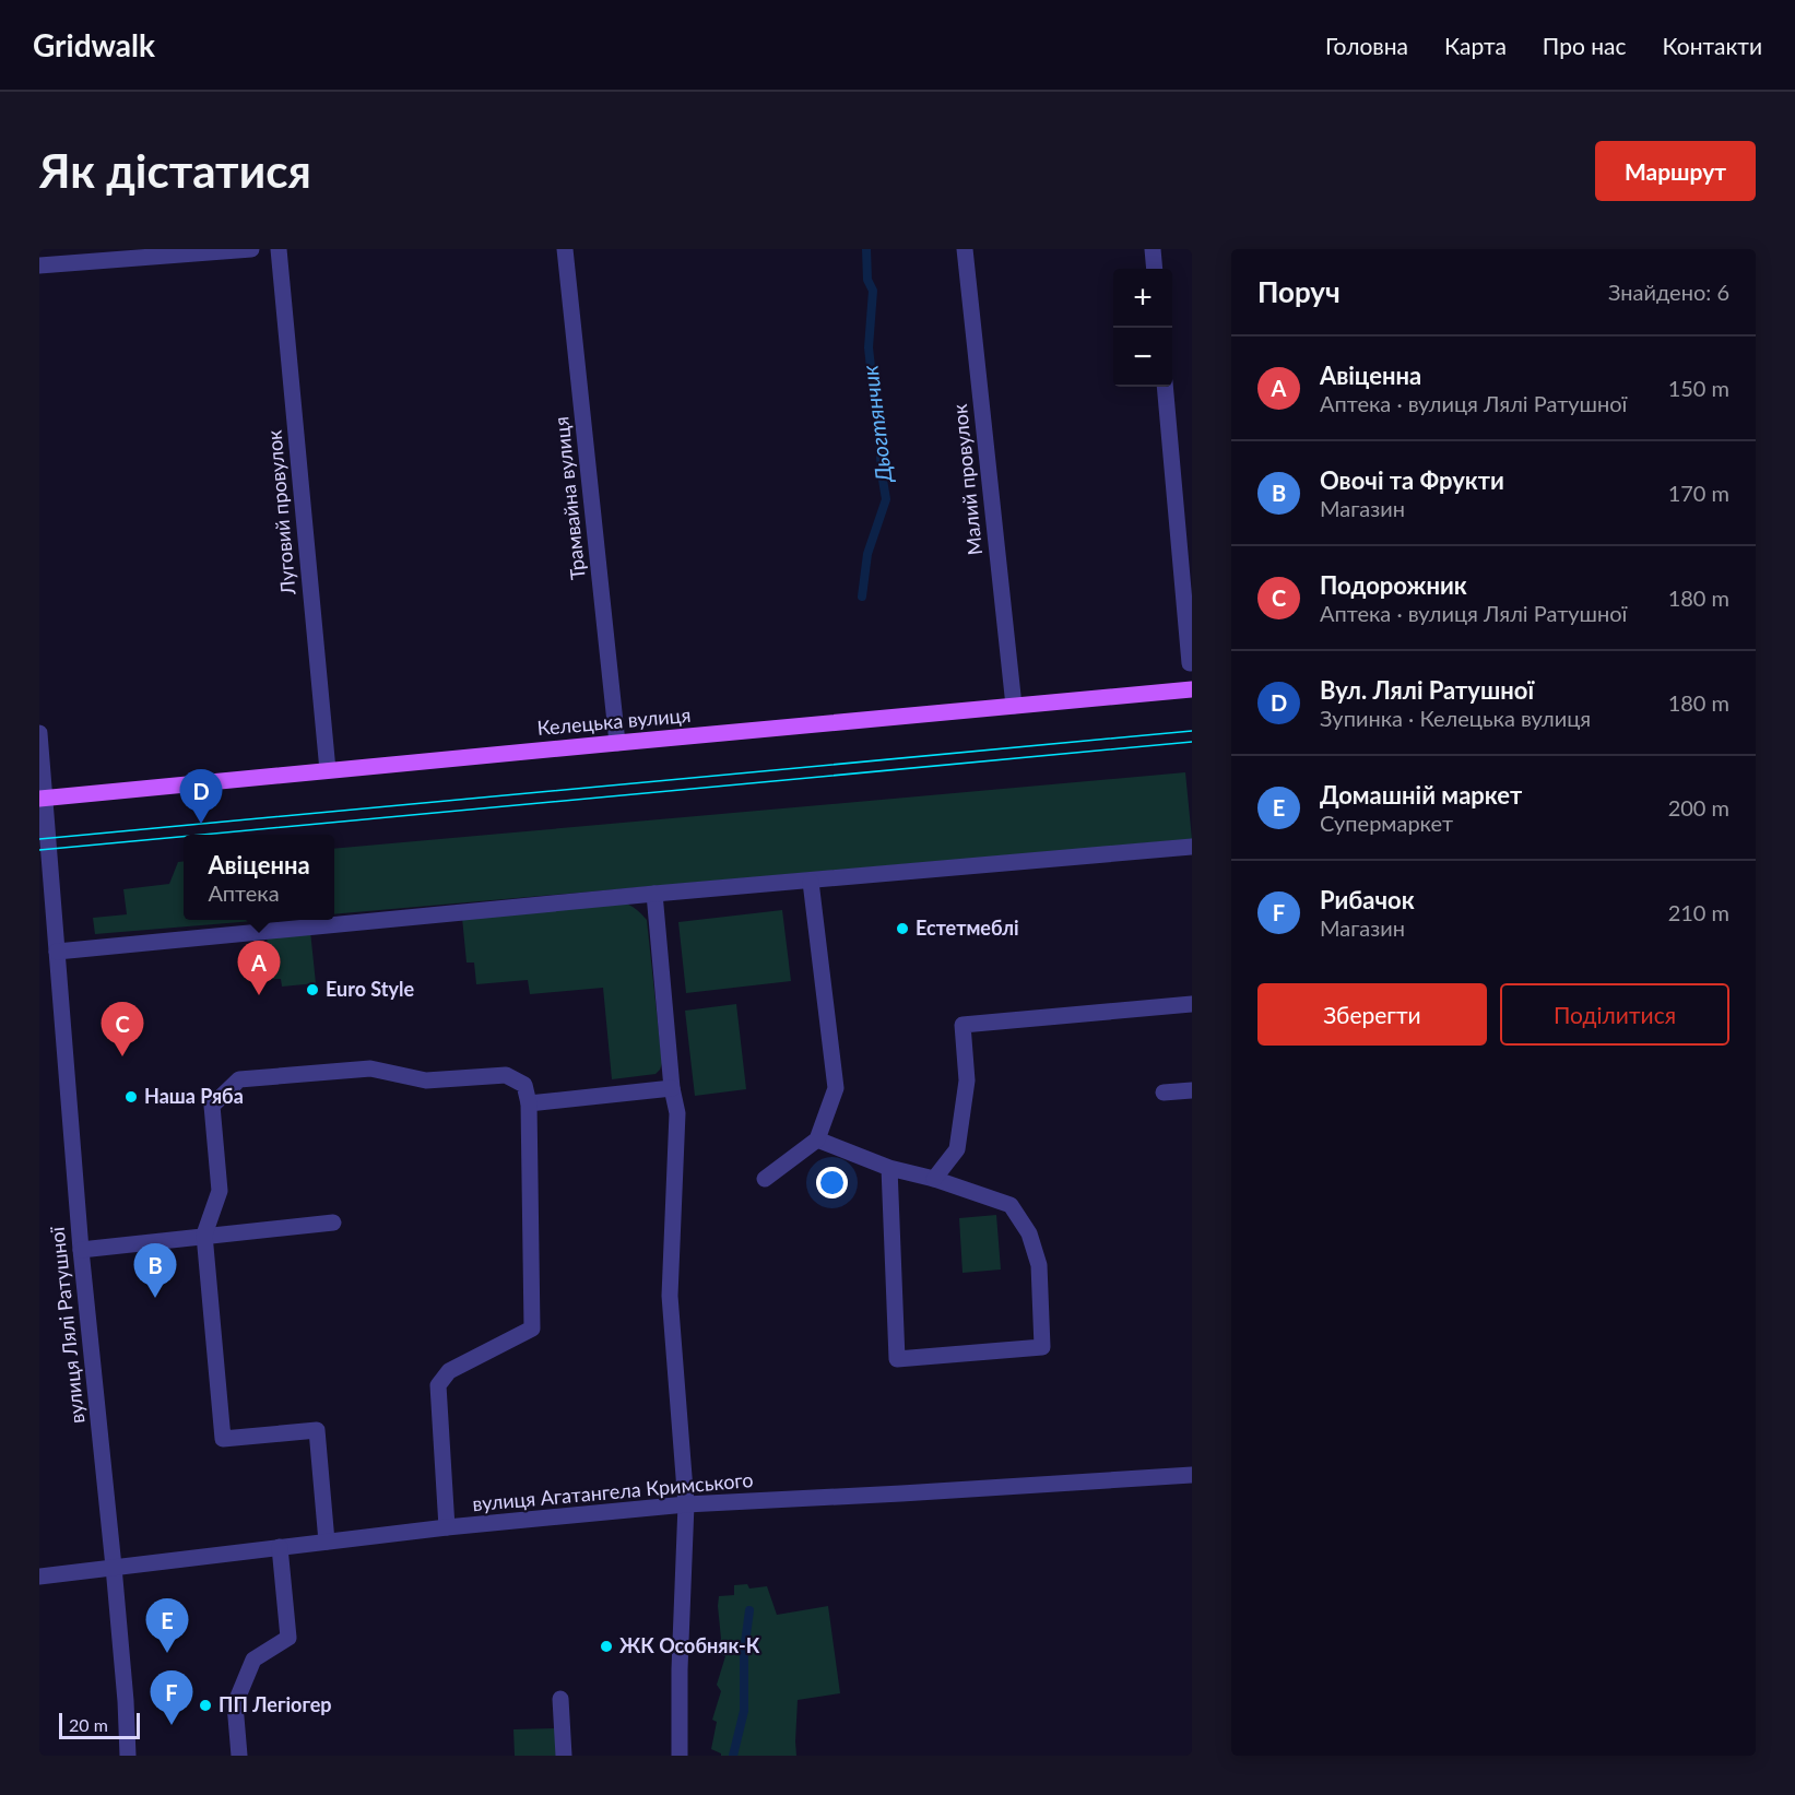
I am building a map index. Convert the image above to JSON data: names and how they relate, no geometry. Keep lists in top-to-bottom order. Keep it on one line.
{"streets":{"main road":["Келецька вулиця"],"street":["Малий провулок","Трамвайна вулиця","Луговий провулок","вулиця Лялі Ратушної","вулиця Агатангела Кримського"]},"crossings":[["Малий провулок","Келецька вулиця"],["Трамвайна вулиця","Келецька вулиця"],["Луговий провулок","Келецька вулиця"],["Келецька вулиця","вулиця Лялі Ратушної"],["вулиця Лялі Ратушної","вулиця Агатангела Кримського"]],"water":["Дьогтянчик"],"places":["Естетмеблі","Euro Style","Наша Ряба","ЖК Особняк-К","ПП Легіогер"],"scale_bar":"20 m","page":{"header":"Gridwalk","nav":["Головна","Карта","Про нас","Контакти"],"buttons":["Маршрут",["Зберегти","Поділитися"]],"title":"Як дістатися","heading":["Поруч","Знайдено: 6"],"map_buttons":["+","−"],"list":[{"mark":"A","name":"Авіценна","note":"Аптека · вулиця Лялі Ратушної","value":"150 m"},{"mark":"B","name":"Овочі та Фрукти","note":"Магазин","value":"170 m"},{"mark":"C","name":"Подорожник","note":"Аптека · вулиця Лялі Ратушної","value":"180 m"},{"mark":"D","name":"Вул. Лялі Ратушної","note":"Зупинка · Келецька вулиця","value":"180 m"},{"mark":"E","name":"Домашній маркет","note":"Супермаркет","value":"200 m"},{"mark":"F","name":"Рибачок","note":"Магазин","value":"210 m"}],"pins":["D","A","C","B","E","F"],"popup":["Авіценна","Аптека"],"scale":"20 m"}}
